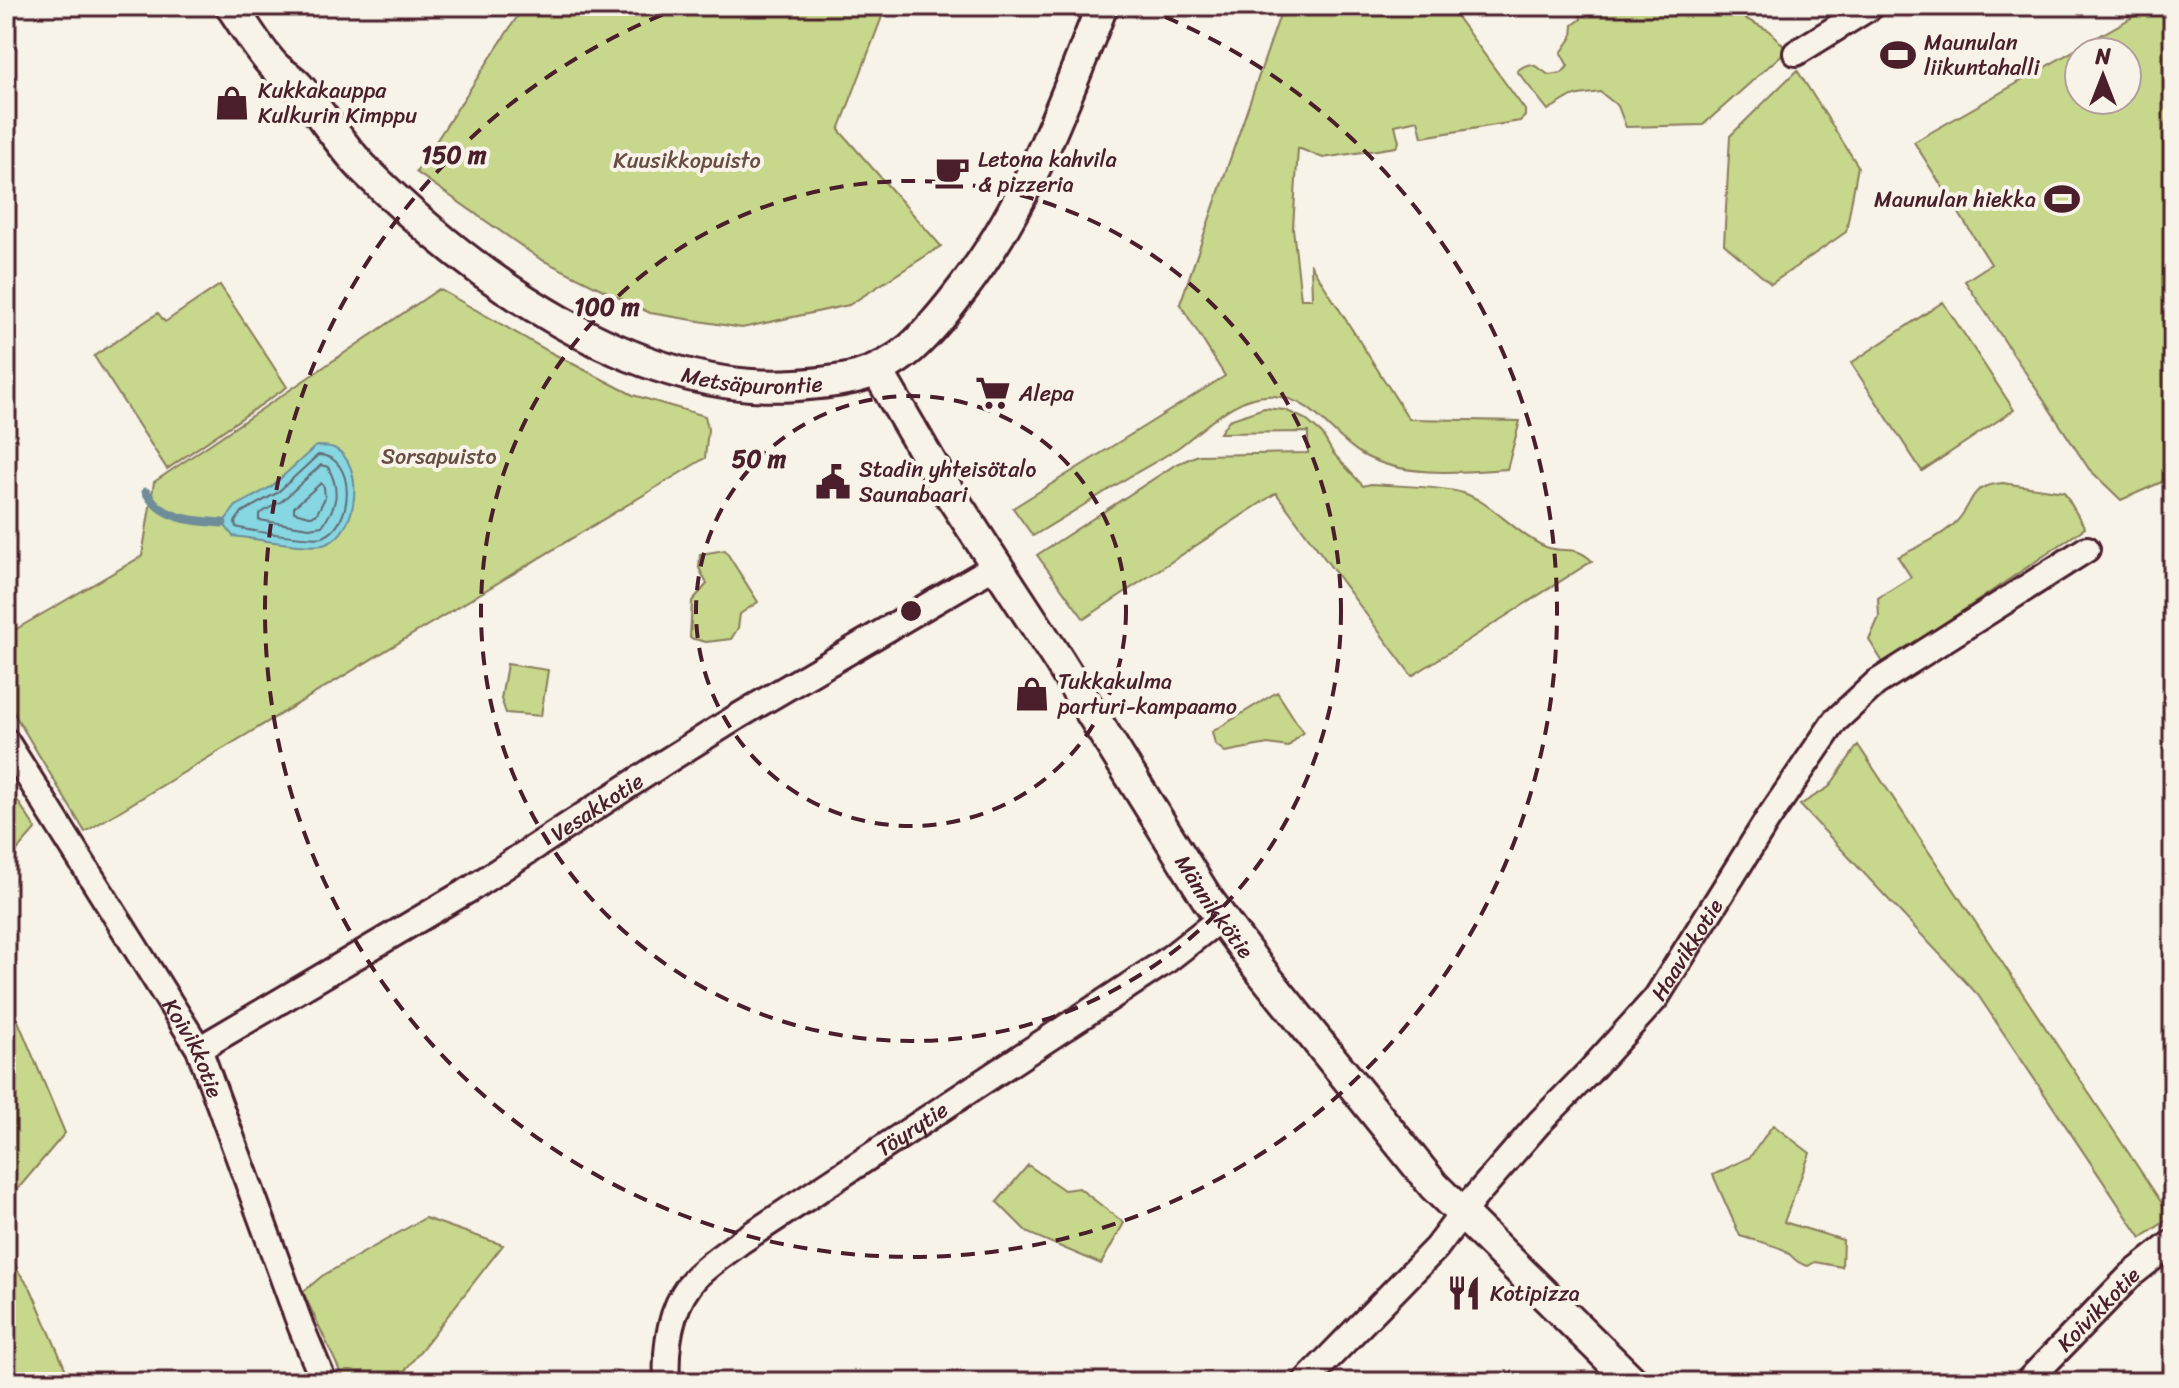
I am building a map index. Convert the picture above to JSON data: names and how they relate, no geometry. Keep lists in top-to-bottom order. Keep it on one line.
{"streets":{"street":["Metsäpurontie","Vesakkotie","Männikkötie","Haavikkotie","Koivikkotie","Töyrytie"]},"crossings":[["Metsäpurontie","Männikkötie"],["Vesakkotie","Männikkötie"],["Vesakkotie","Koivikkotie"],["Männikkötie","Haavikkotie"],["Männikkötie","Töyrytie"]],"parks":["Kuusikkopuisto","Sorsapuisto"],"places":{"sports":["Maunulan liikuntahalli","Maunulan hiekka"],"shop":["Kukkakauppa Kulkurin Kimppu","Tukkakulma parturi-kampaamo"],"cafe":["Letona kahvila & pizzeria"],"supermarket":["Alepa"],"public building":["Stadin yhteisötalo Saunabaari"],"restaurant":["Kotipizza"]},"north":"top","rings":["150 m","100 m","50 m"]}
